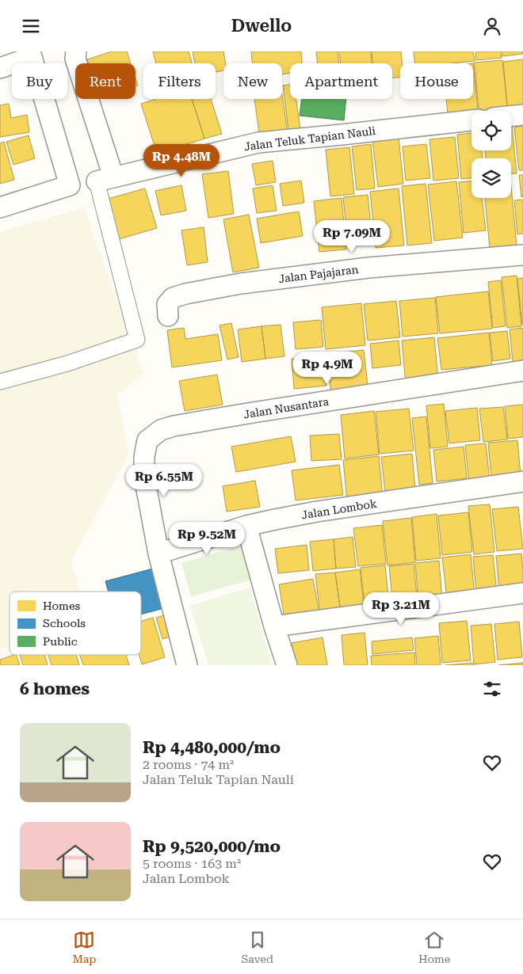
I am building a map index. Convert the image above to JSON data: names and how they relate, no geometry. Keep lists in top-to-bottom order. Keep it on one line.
{"streets":{"street":["Jalan Teluk Tapian Nauli","Jalan Pajajaran","Jalan Nusantara","Jalan Lombok"]},"crossings":[["Jalan Nusantara","Jalan Lombok"]],"legend":["Homes","Schools","Public"],"page":{"header":"Dwello","chip":["Buy","Rent","Filters","New","Apartment","House"],"price":["Rp 4.48M","Rp 7.09M","Rp 4.9M","Rp 6.55M","Rp 9.52M","Rp 3.21M"],"heading":"6 homes","list":[{"name":"Rp 4,480,000/mo","note":"2 rooms · 74 m² · Jalan Teluk Tapian Nauli"},{"name":"Rp 9,520,000/mo","note":"5 rooms · 163 m² · Jalan Lombok"}],"tabs":["Map","Saved","Home"]}}
